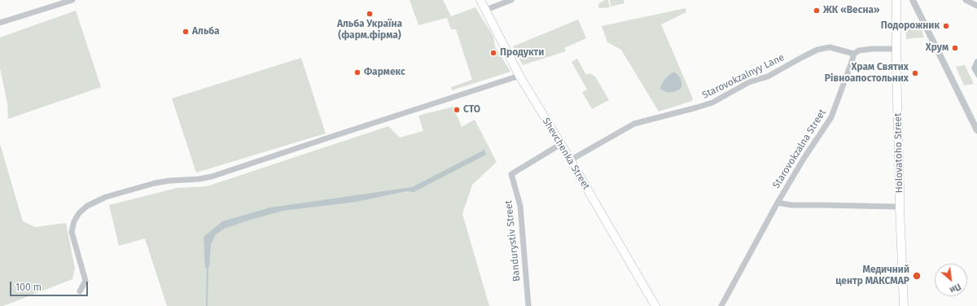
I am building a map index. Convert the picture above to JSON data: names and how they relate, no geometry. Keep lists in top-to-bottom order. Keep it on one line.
{"streets":{"main road":["Holovatoho Street","Shevchenka Street"],"street":["Starovokzalnyy Lane","Starovokzalna Street","Bandurystiv Street"]},"crossings":[["Starovokzalnyy Lane","Starovokzalna Street"],["Starovokzalnyy Lane","Shevchenka Street"],["Starovokzalna Street","Holovatoho Street"],["Shevchenka Street","Bandurystiv Street"]],"places":["ЖК «Весна»","Альба Україна (фарм.фірма)","Подорожник","Альба","Хрум","Продукти","Фармекс","Храм Святих Рівноапостольних","СТО","Медичний центр МАКСМАР"],"scale_bar":"100 m","north":"bottom right"}
